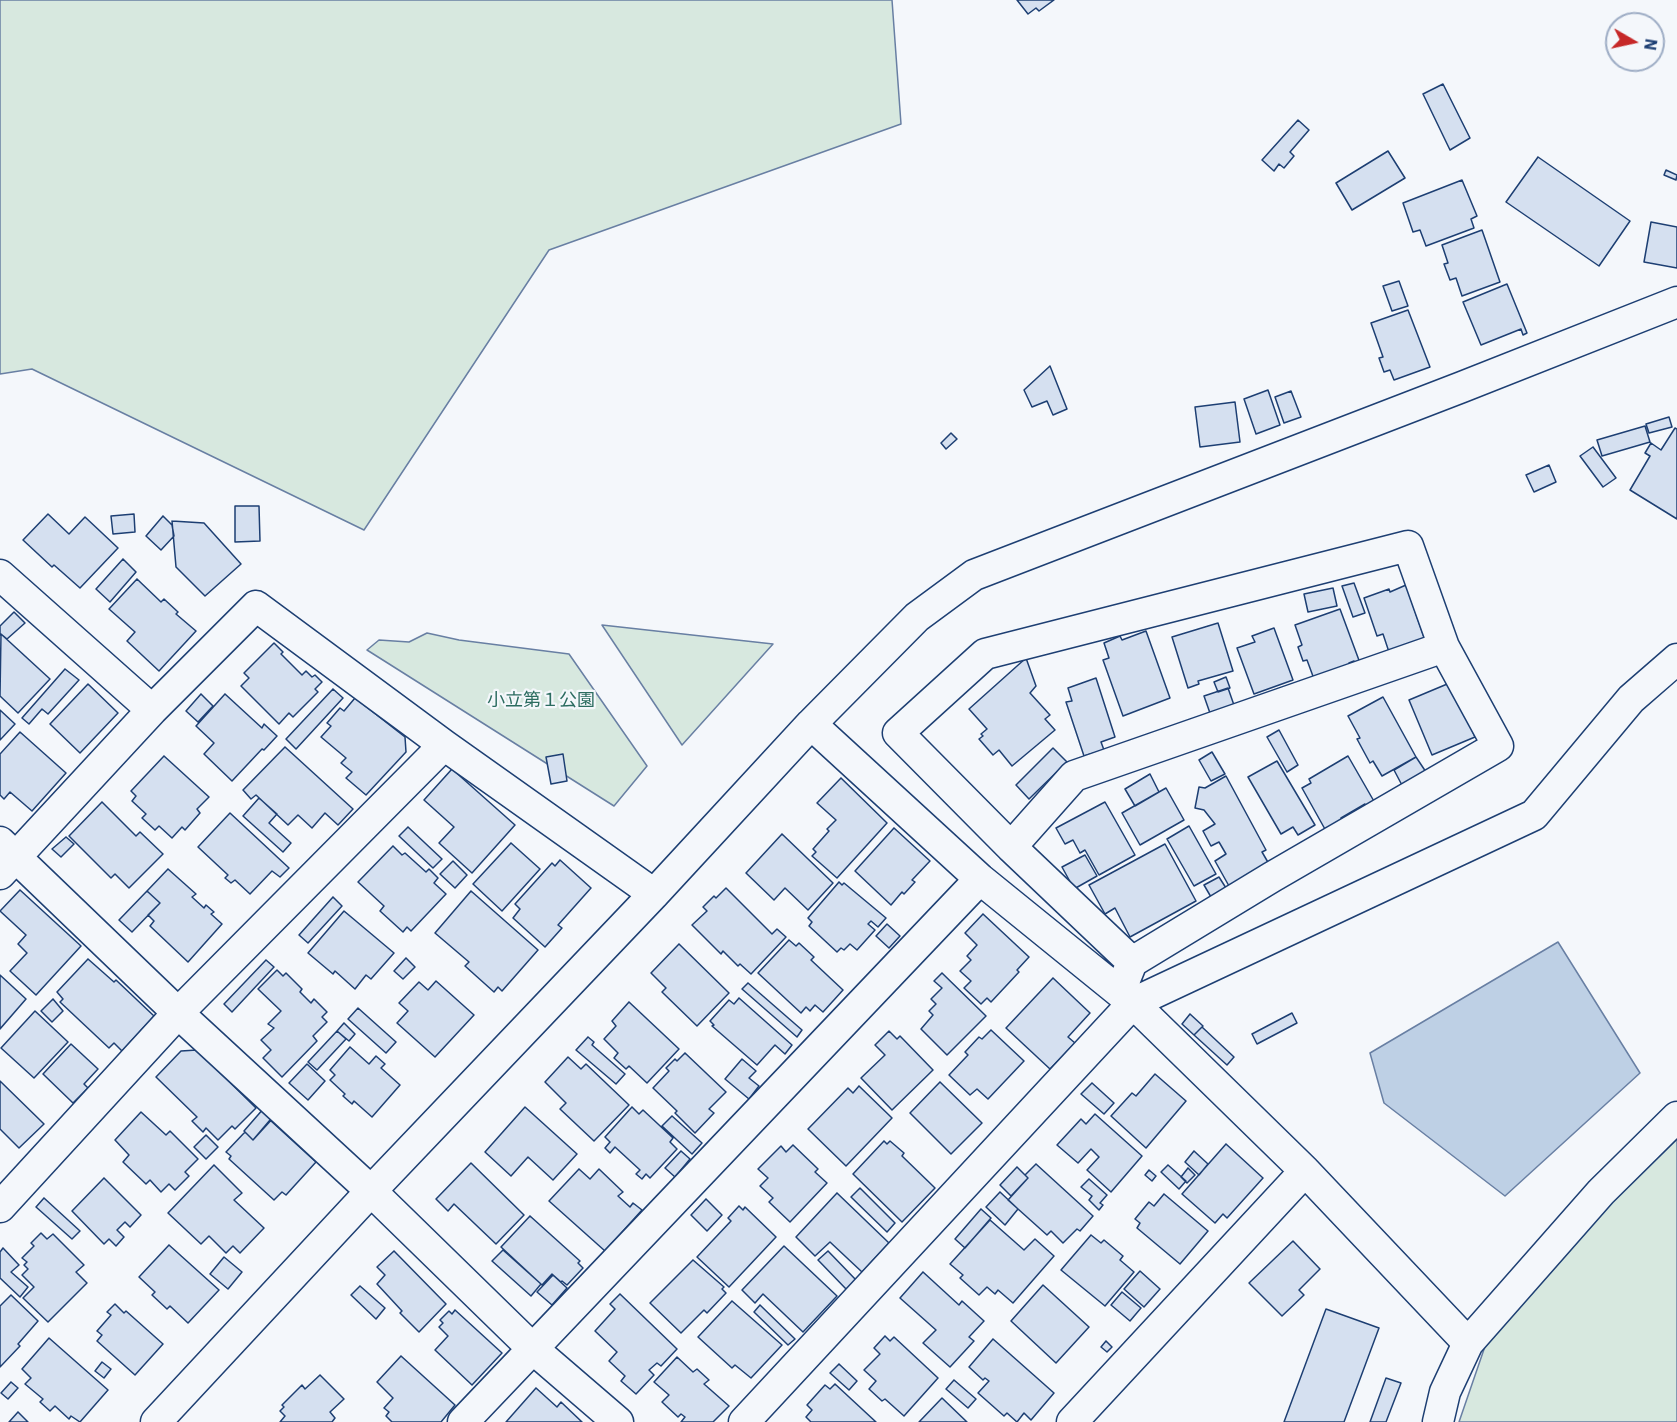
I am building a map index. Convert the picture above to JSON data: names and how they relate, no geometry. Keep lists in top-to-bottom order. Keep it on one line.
{"parks":["小立第１公園"],"north":"right"}
